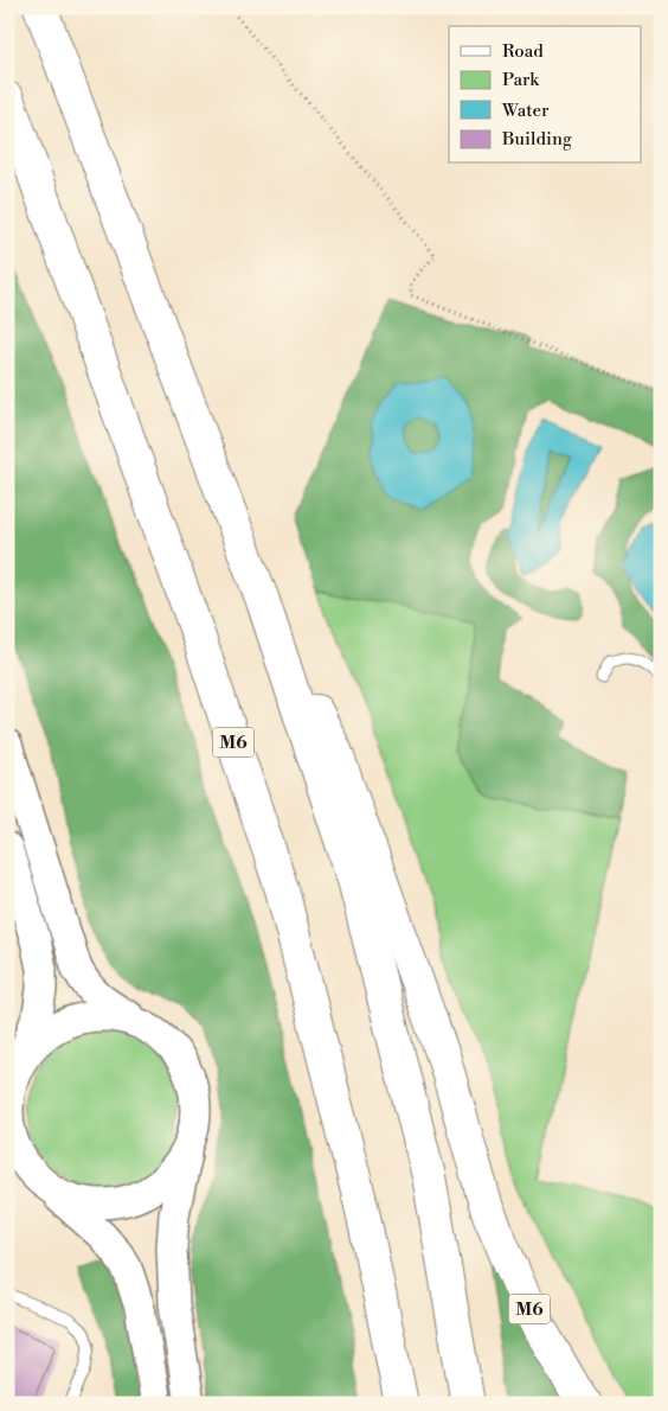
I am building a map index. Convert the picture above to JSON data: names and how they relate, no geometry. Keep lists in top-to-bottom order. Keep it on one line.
{"streets":{"highway":["M6"]},"legend":["Road","Park","Water","Building"]}
